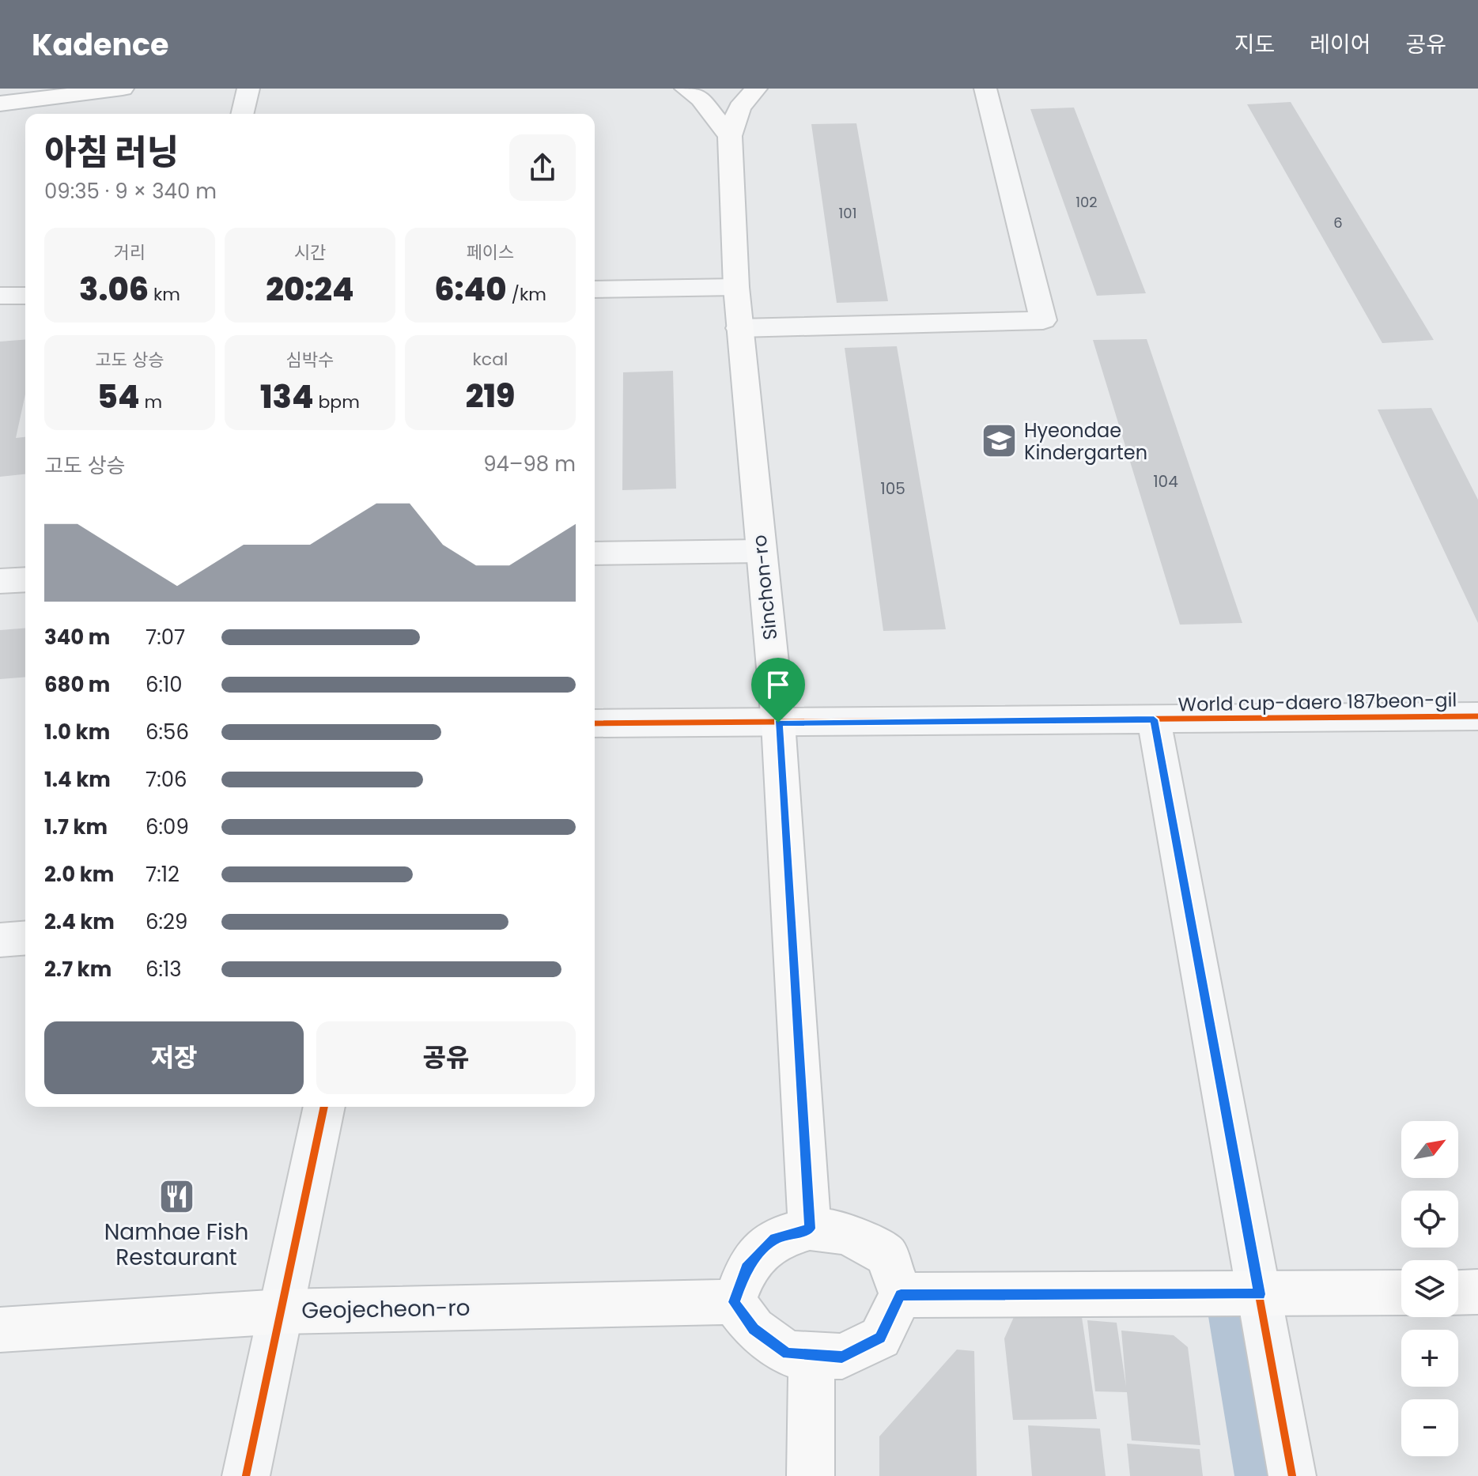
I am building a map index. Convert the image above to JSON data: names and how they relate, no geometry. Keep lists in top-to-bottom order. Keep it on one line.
{"streets":{"main road":["Sinchon-ro","Geojecheon-ro"],"street":["World cup-daero 187beon-gil"]},"crossings":[["Sinchon-ro","World cup-daero 187beon-gil"],["Sinchon-ro","Geojecheon-ro"]],"places":{"school or university":["Hyeondae Kindergarten"],"restaurant":["Namhae Fish Restaurant"]},"house_numbers":["102","101","6","104","105"],"north":"top right","page":{"header":"Kadence","nav":["지도","레이어","공유"],"heading":["아침 러닝","09:35 · 9 × 340 m"],"stats":[["거리","3.06 km"],["시간","20:24"],["페이스","6:40 /km"],["고도 상승","54 m"],["심박수","134 bpm"],["kcal","219"]],"chart":["고도 상승","94–98 m"],"list":[{"name":"340 m","note":"7:07"},{"name":"680 m","note":"6:10"},{"name":"1.0 km","note":"6:56"},{"name":"1.4 km","note":"7:06"},{"name":"1.7 km","note":"6:09"},{"name":"2.0 km","note":"7:12"},{"name":"2.4 km","note":"6:29"},{"name":"2.7 km","note":"6:13"}],"buttons":["저장","공유"],"map_buttons":["+","−"]}}
